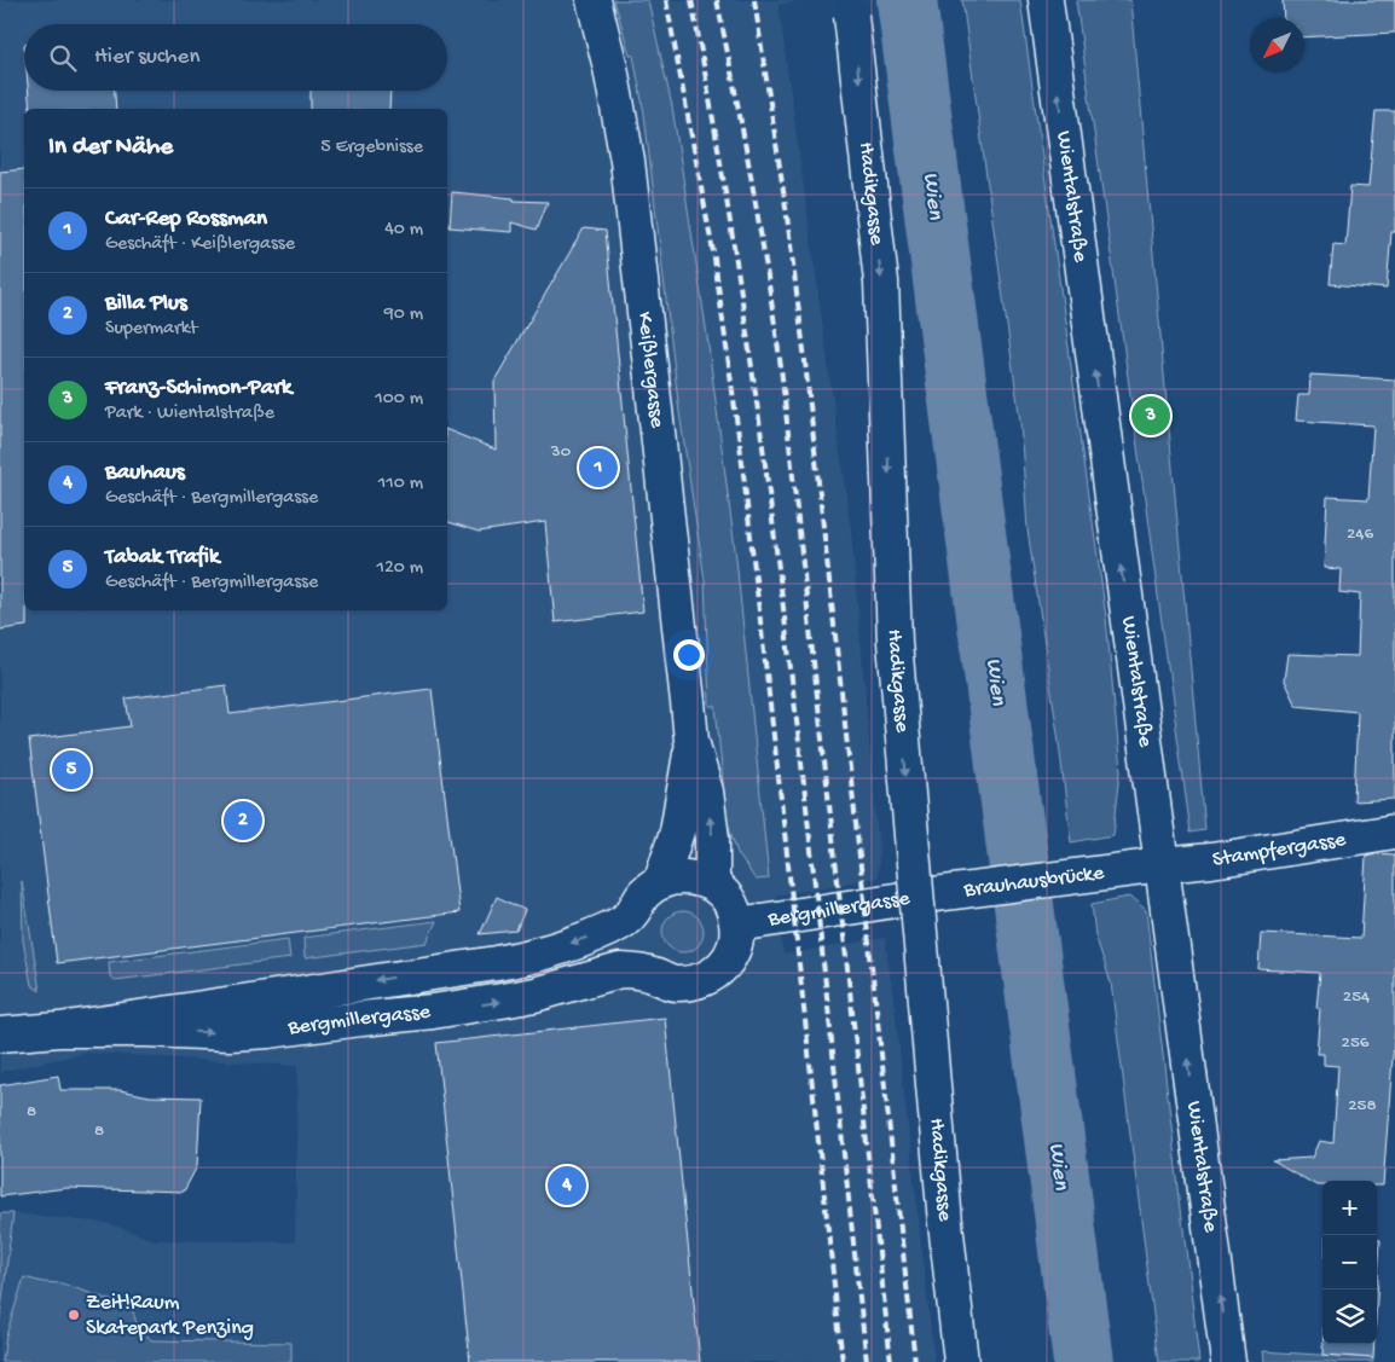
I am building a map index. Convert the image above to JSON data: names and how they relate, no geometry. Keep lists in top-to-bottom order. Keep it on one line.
{"streets":{"main road":["Hadikgasse","Wientalstraße","Keißlergasse","Stampfergasse","Brauhausbrücke","Bergmillergasse"]},"crossings":[["Wientalstraße","Stampfergasse"],["Wientalstraße","Brauhausbrücke"],["Keißlergasse","Bergmillergasse"],["Stampfergasse","Brauhausbrücke"],["Brauhausbrücke","Bergmillergasse"]],"one_way":["Hadikgasse","Wientalstraße"],"water":["Wien"],"places":["Zeit!Raum Skatepark Penzing"],"house_numbers":["30","246","254","256","258","8","8"],"north":"bottom left","page":{"search":"Hier suchen","heading":["In der Nähe","5 Ergebnisse"],"list":[{"mark":"1","name":"Car-Rep Rossman","note":"Geschäft · Keißlergasse","value":"40 m"},{"mark":"2","name":"Billa Plus","note":"Supermarkt","value":"90 m"},{"mark":"3","name":"Franz-Schimon-Park","note":"Park · Wientalstraße","value":"100 m"},{"mark":"4","name":"Bauhaus","note":"Geschäft · Bergmillergasse","value":"110 m"},{"mark":"5","name":"Tabak Trafik","note":"Geschäft · Bergmillergasse","value":"120 m"}],"pins":["3","1","5","2","4"],"map_buttons":["+","−"]}}
